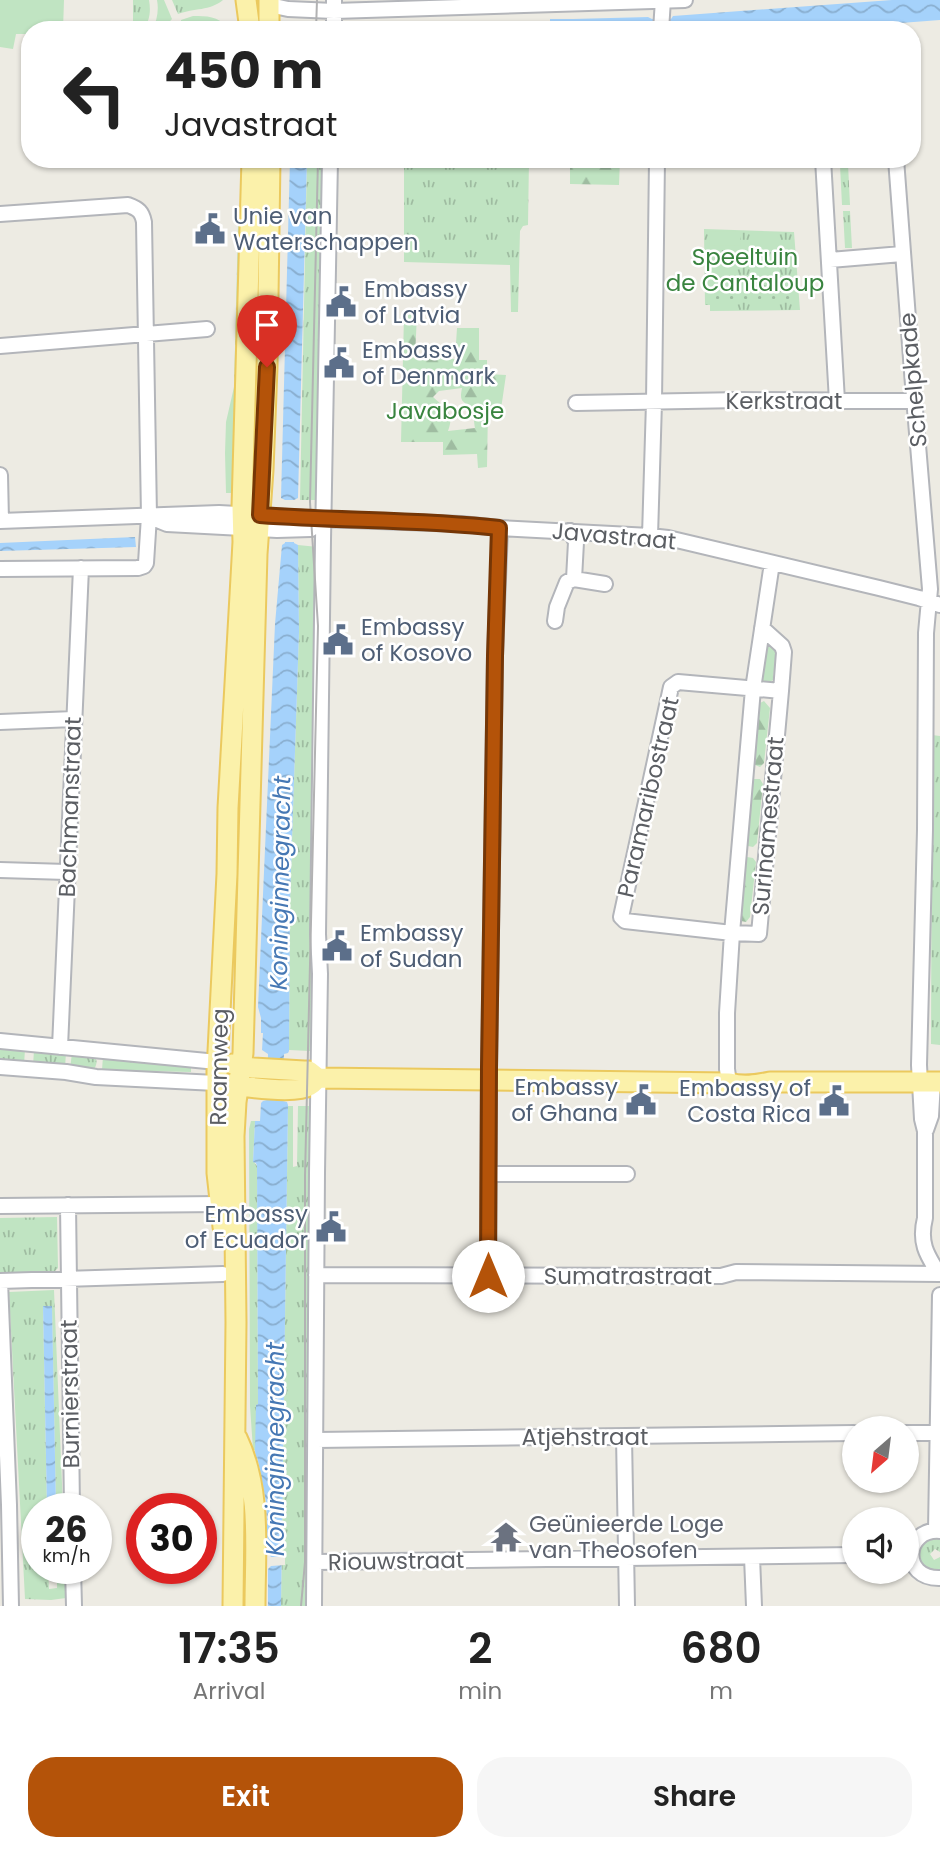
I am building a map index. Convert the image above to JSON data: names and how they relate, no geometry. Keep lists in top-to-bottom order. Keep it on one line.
{"streets":{"main road":["Raamweg"],"street":["Schelpkade","Kerkstraat","Javastraat","Paramaribostraat","Bachmanstraat","Surinamestraat","Sumatrastraat","Burnierstraat","Atjehstraat","Riouwstraat"]},"crossings":[["Schelpkade","Kerkstraat"],["Schelpkade","Javastraat"],["Schelpkade","Sumatrastraat"],["Javastraat","Surinamestraat"],["Javastraat","Raamweg"],["Paramaribostraat","Surinamestraat"]],"water":["Koninginnegracht"],"parks":["Speeltuin de Cantaloup","Javabosje"],"places":{"public building":["Unie van Waterschappen","Embassy of Latvia","Embassy of Denmark","Embassy of Kosovo","Embassy of Sudan","Embassy of Ghana","Embassy of Costa Rica","Embassy of Ecuador"],"temple":["Geünieerde Loge van Theosofen"]},"north":"bottom left","page":{"turn":["450 m","Javastraat"],"speed":"26 km/h","limit":"30","eta":["17:35","Arrival","2","min","680","m"],"buttons":["Exit","Share"]}}
